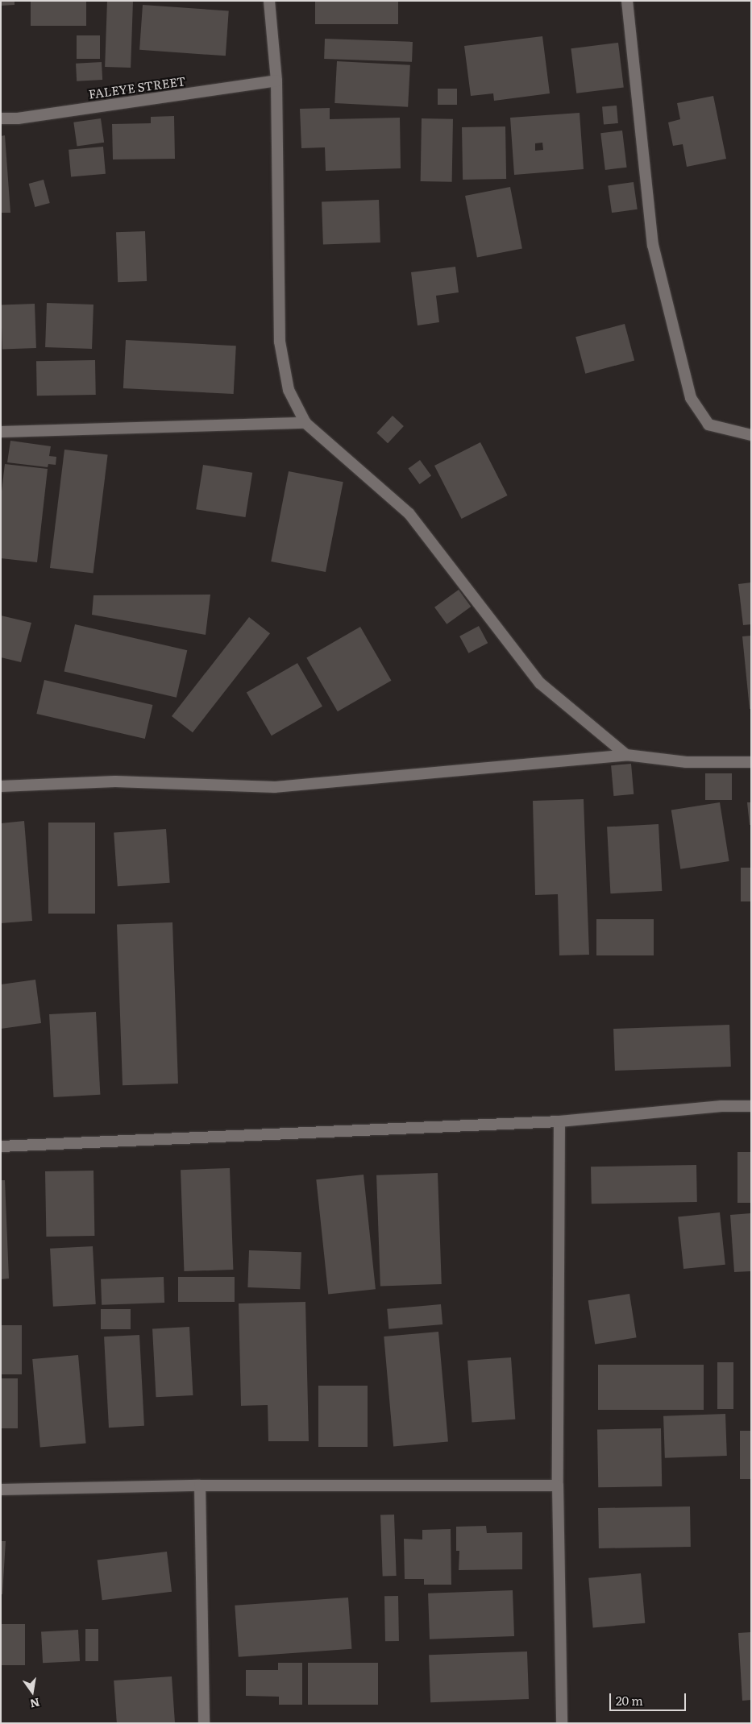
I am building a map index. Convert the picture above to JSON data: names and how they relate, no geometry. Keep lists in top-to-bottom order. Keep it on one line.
{"streets":{"street":["FALEYE STREET"]},"scale_bar":"20 m","north":"bottom"}
